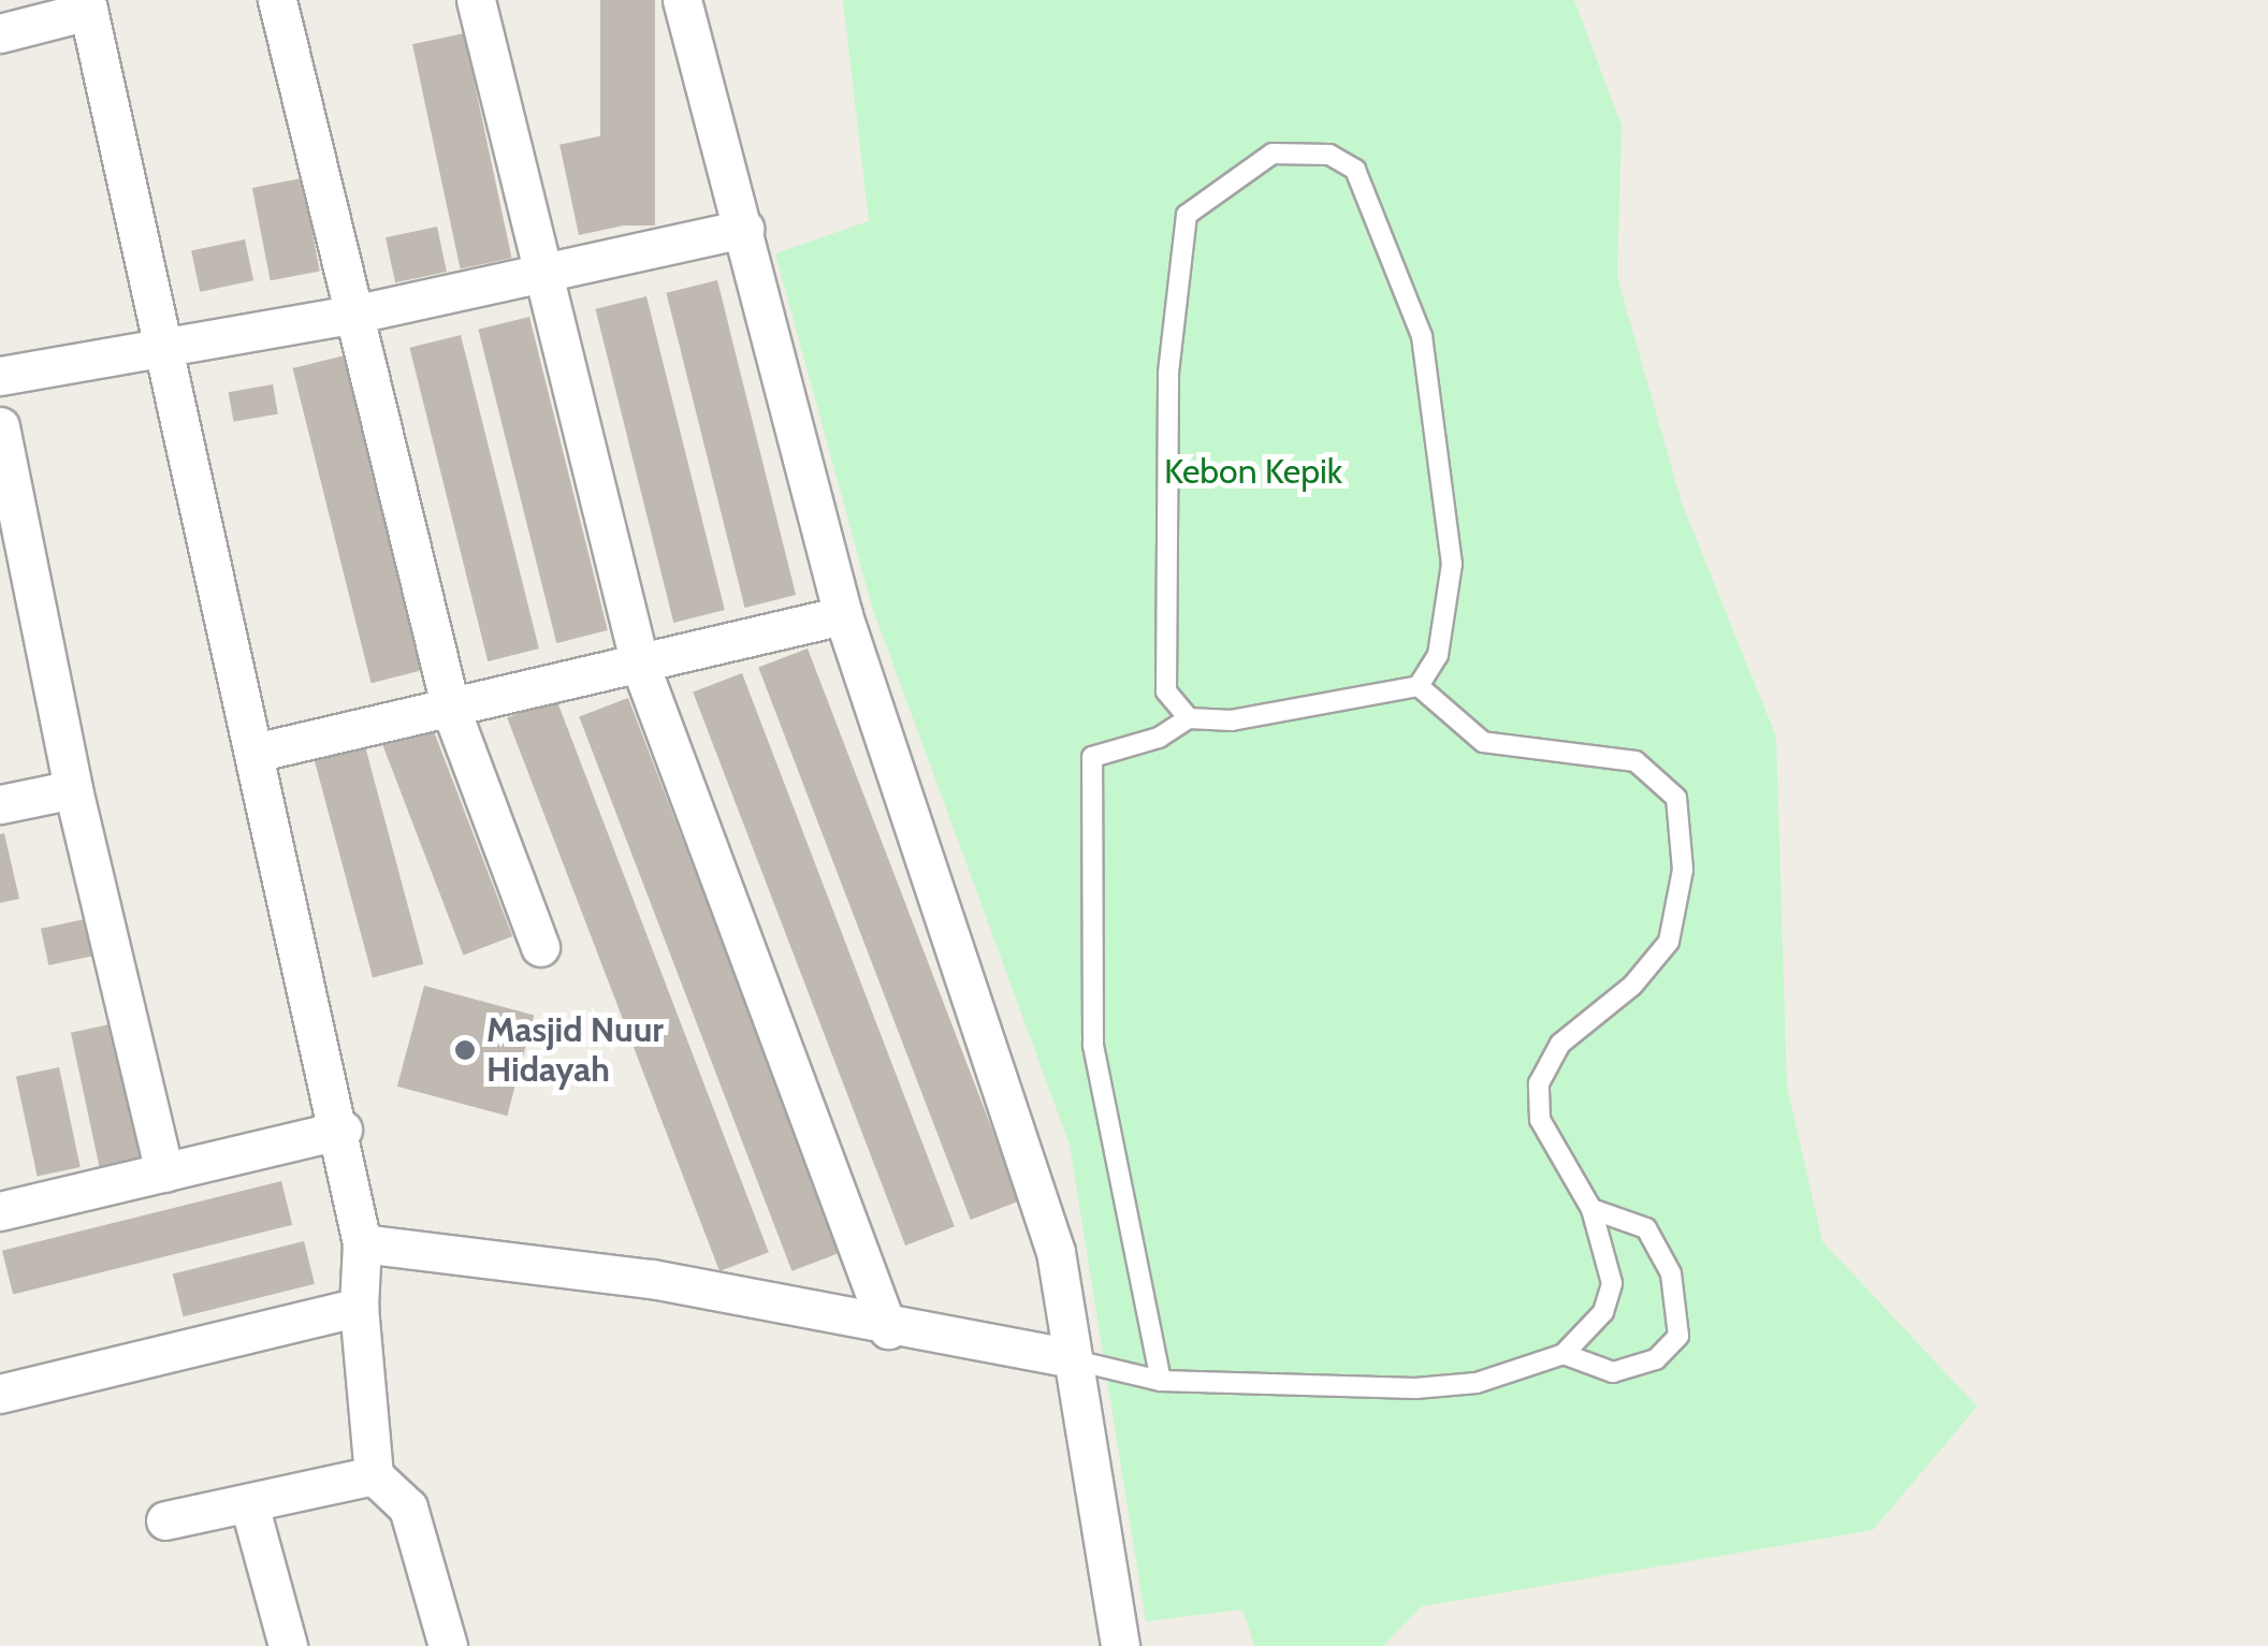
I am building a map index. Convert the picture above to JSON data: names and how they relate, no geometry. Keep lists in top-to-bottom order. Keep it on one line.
{"parks":["Kebon Kepik"],"places":["Masjid Nuur Hidayah"]}
